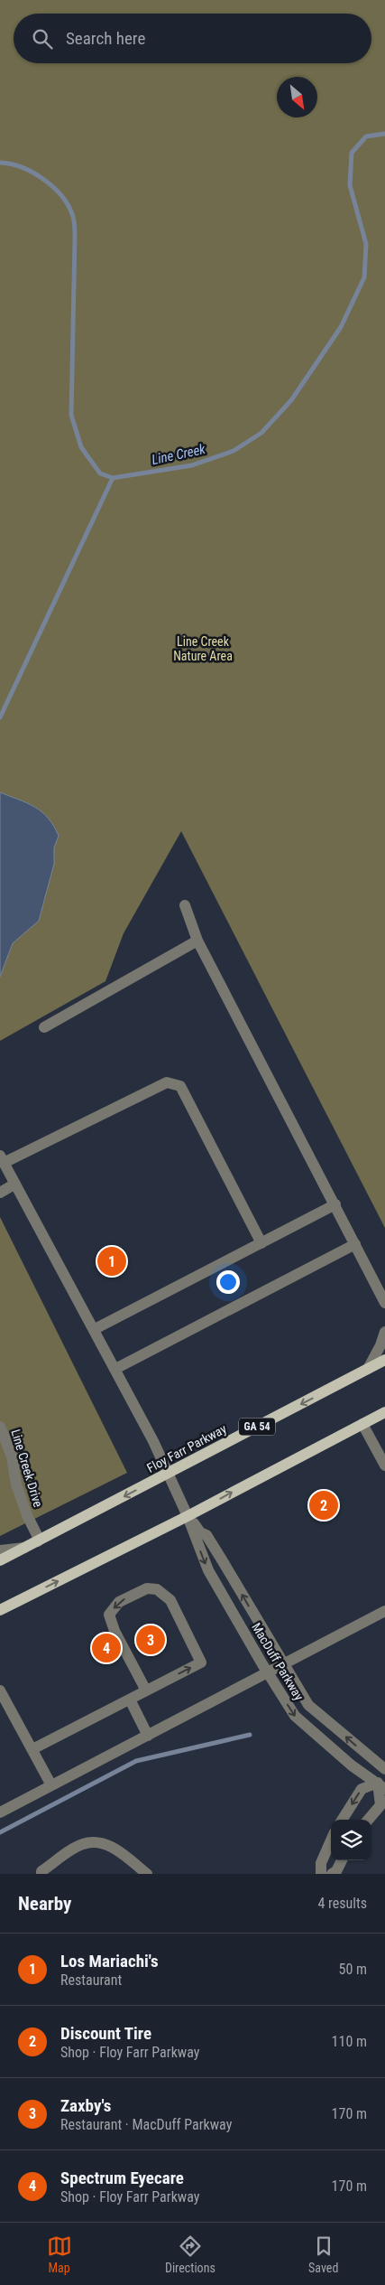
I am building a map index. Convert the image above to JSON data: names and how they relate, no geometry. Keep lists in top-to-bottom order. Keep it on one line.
{"streets":{"main road":["GA 54","Floy Farr Parkway"],"street":["Line Creek Drive","MacDuff Parkway"]},"crossings":[["Floy Farr Parkway","Line Creek Drive"],["Floy Farr Parkway","MacDuff Parkway"]],"water":["Line Creek"],"parks":["Line Creek Nature Area"],"north":"bottom right","page":{"search":"Search here","pins":["1","2","3","4"],"heading":["Nearby","4 results"],"list":[{"mark":"1","name":"Los Mariachi's","note":"Restaurant","value":"50 m"},{"mark":"2","name":"Discount Tire","note":"Shop · Floy Farr Parkway","value":"110 m"},{"mark":"3","name":"Zaxby's","note":"Restaurant · MacDuff Parkway","value":"170 m"},{"mark":"4","name":"Spectrum Eyecare","note":"Shop · Floy Farr Parkway","value":"170 m"}],"nav":["Map","Directions","Saved"]}}
